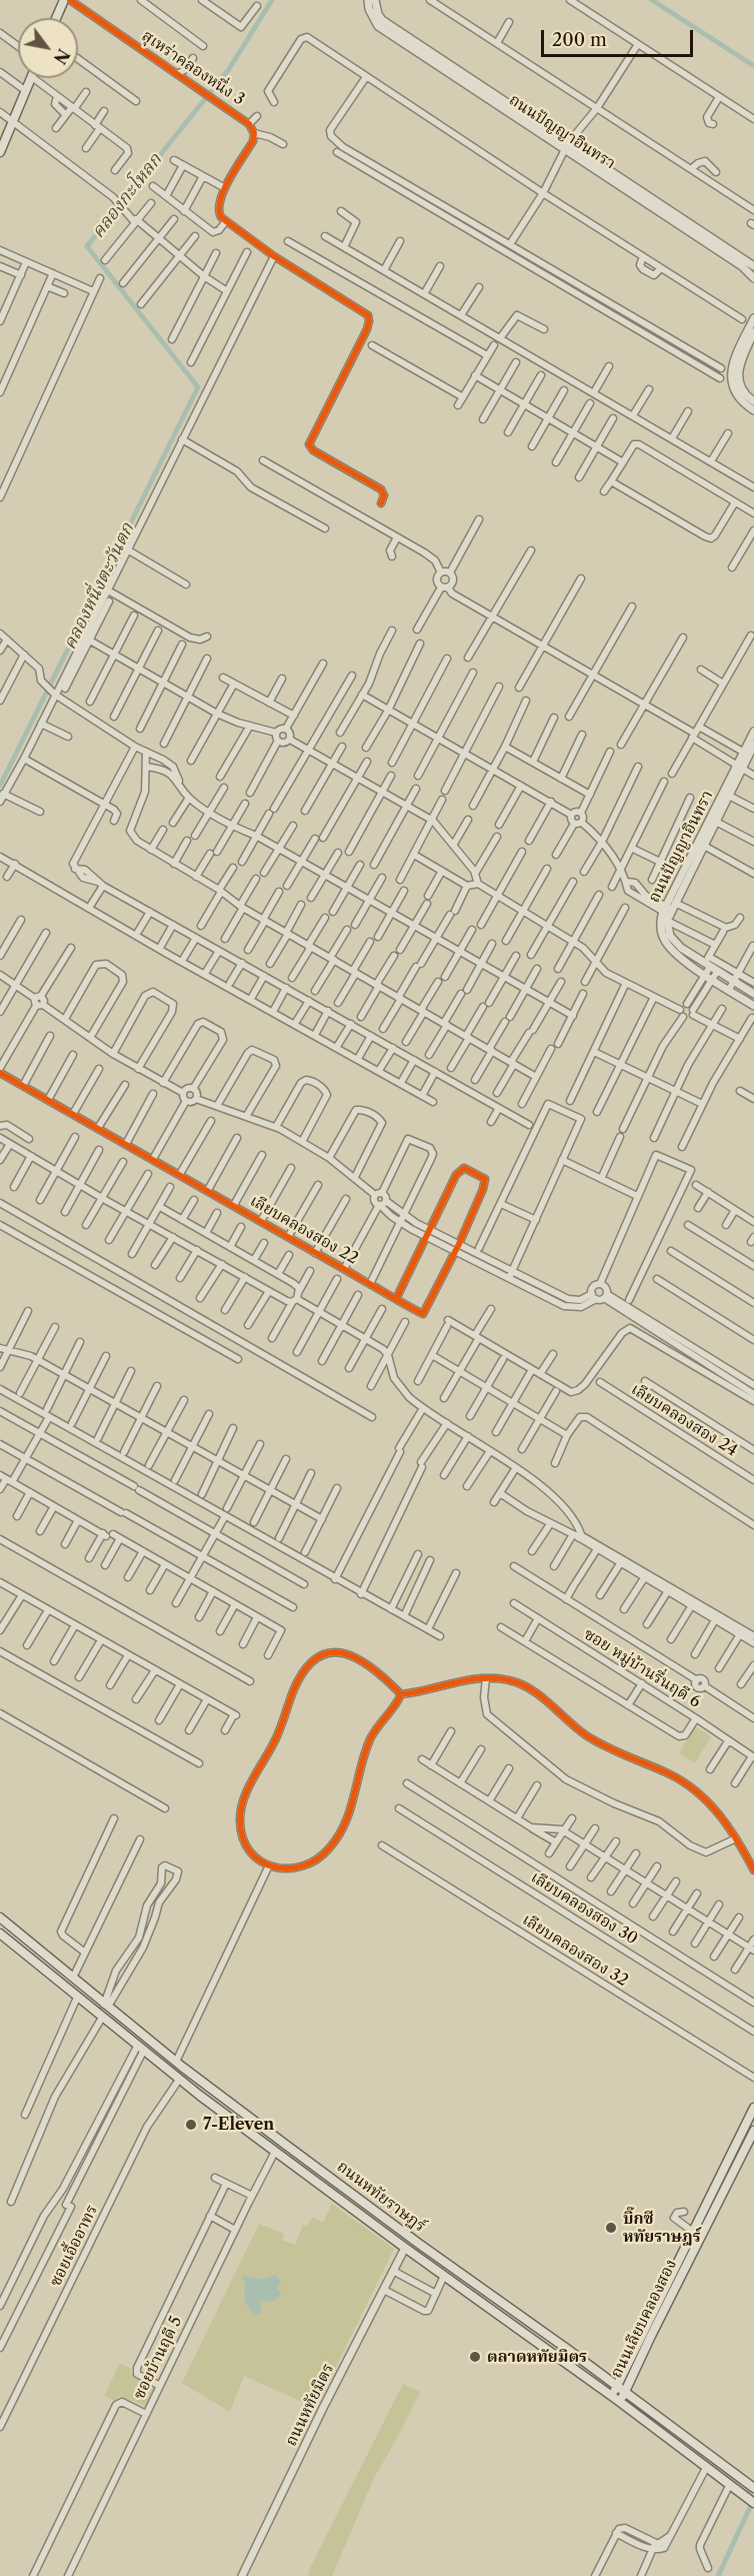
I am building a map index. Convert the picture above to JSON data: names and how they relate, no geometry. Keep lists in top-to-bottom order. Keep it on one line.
{"streets":{"main road":["ถนนหทัยราษฎร์","ถนนเลียบคลองสอง"],"street":["สุเหร่าคลองหนึ่ง 3","ถนนปัญญาอินทรา","เลียบคลองสอง 22","เลียบคลองสอง 24","ซอย หมู่บ้านรื่นฤดี 6","เลียบคลองสอง 30","เลียบคลองสอง 32","ซอยเอื้ออาทร","ซอยบ้านฤดี 5","ถนนหทัยมิตร"]},"crossings":[["ถนนหทัยราษฎร์","ซอยเอื้ออาทร"],["ถนนหทัยราษฎร์","ถนนเลียบคลองสอง"],["ถนนหทัยราษฎร์","ซอยบ้านฤดี 5"],["ถนนหทัยราษฎร์","ถนนหทัยมิตร"]],"water":["คลองกะโหลก","คลองหนึ่งตะวันตก"],"places":["7-Eleven","บิ๊กซี หทัยราษฎร์","ตลาดหทัยมิตร"],"scale_bar":"200 m","north":"bottom right"}
